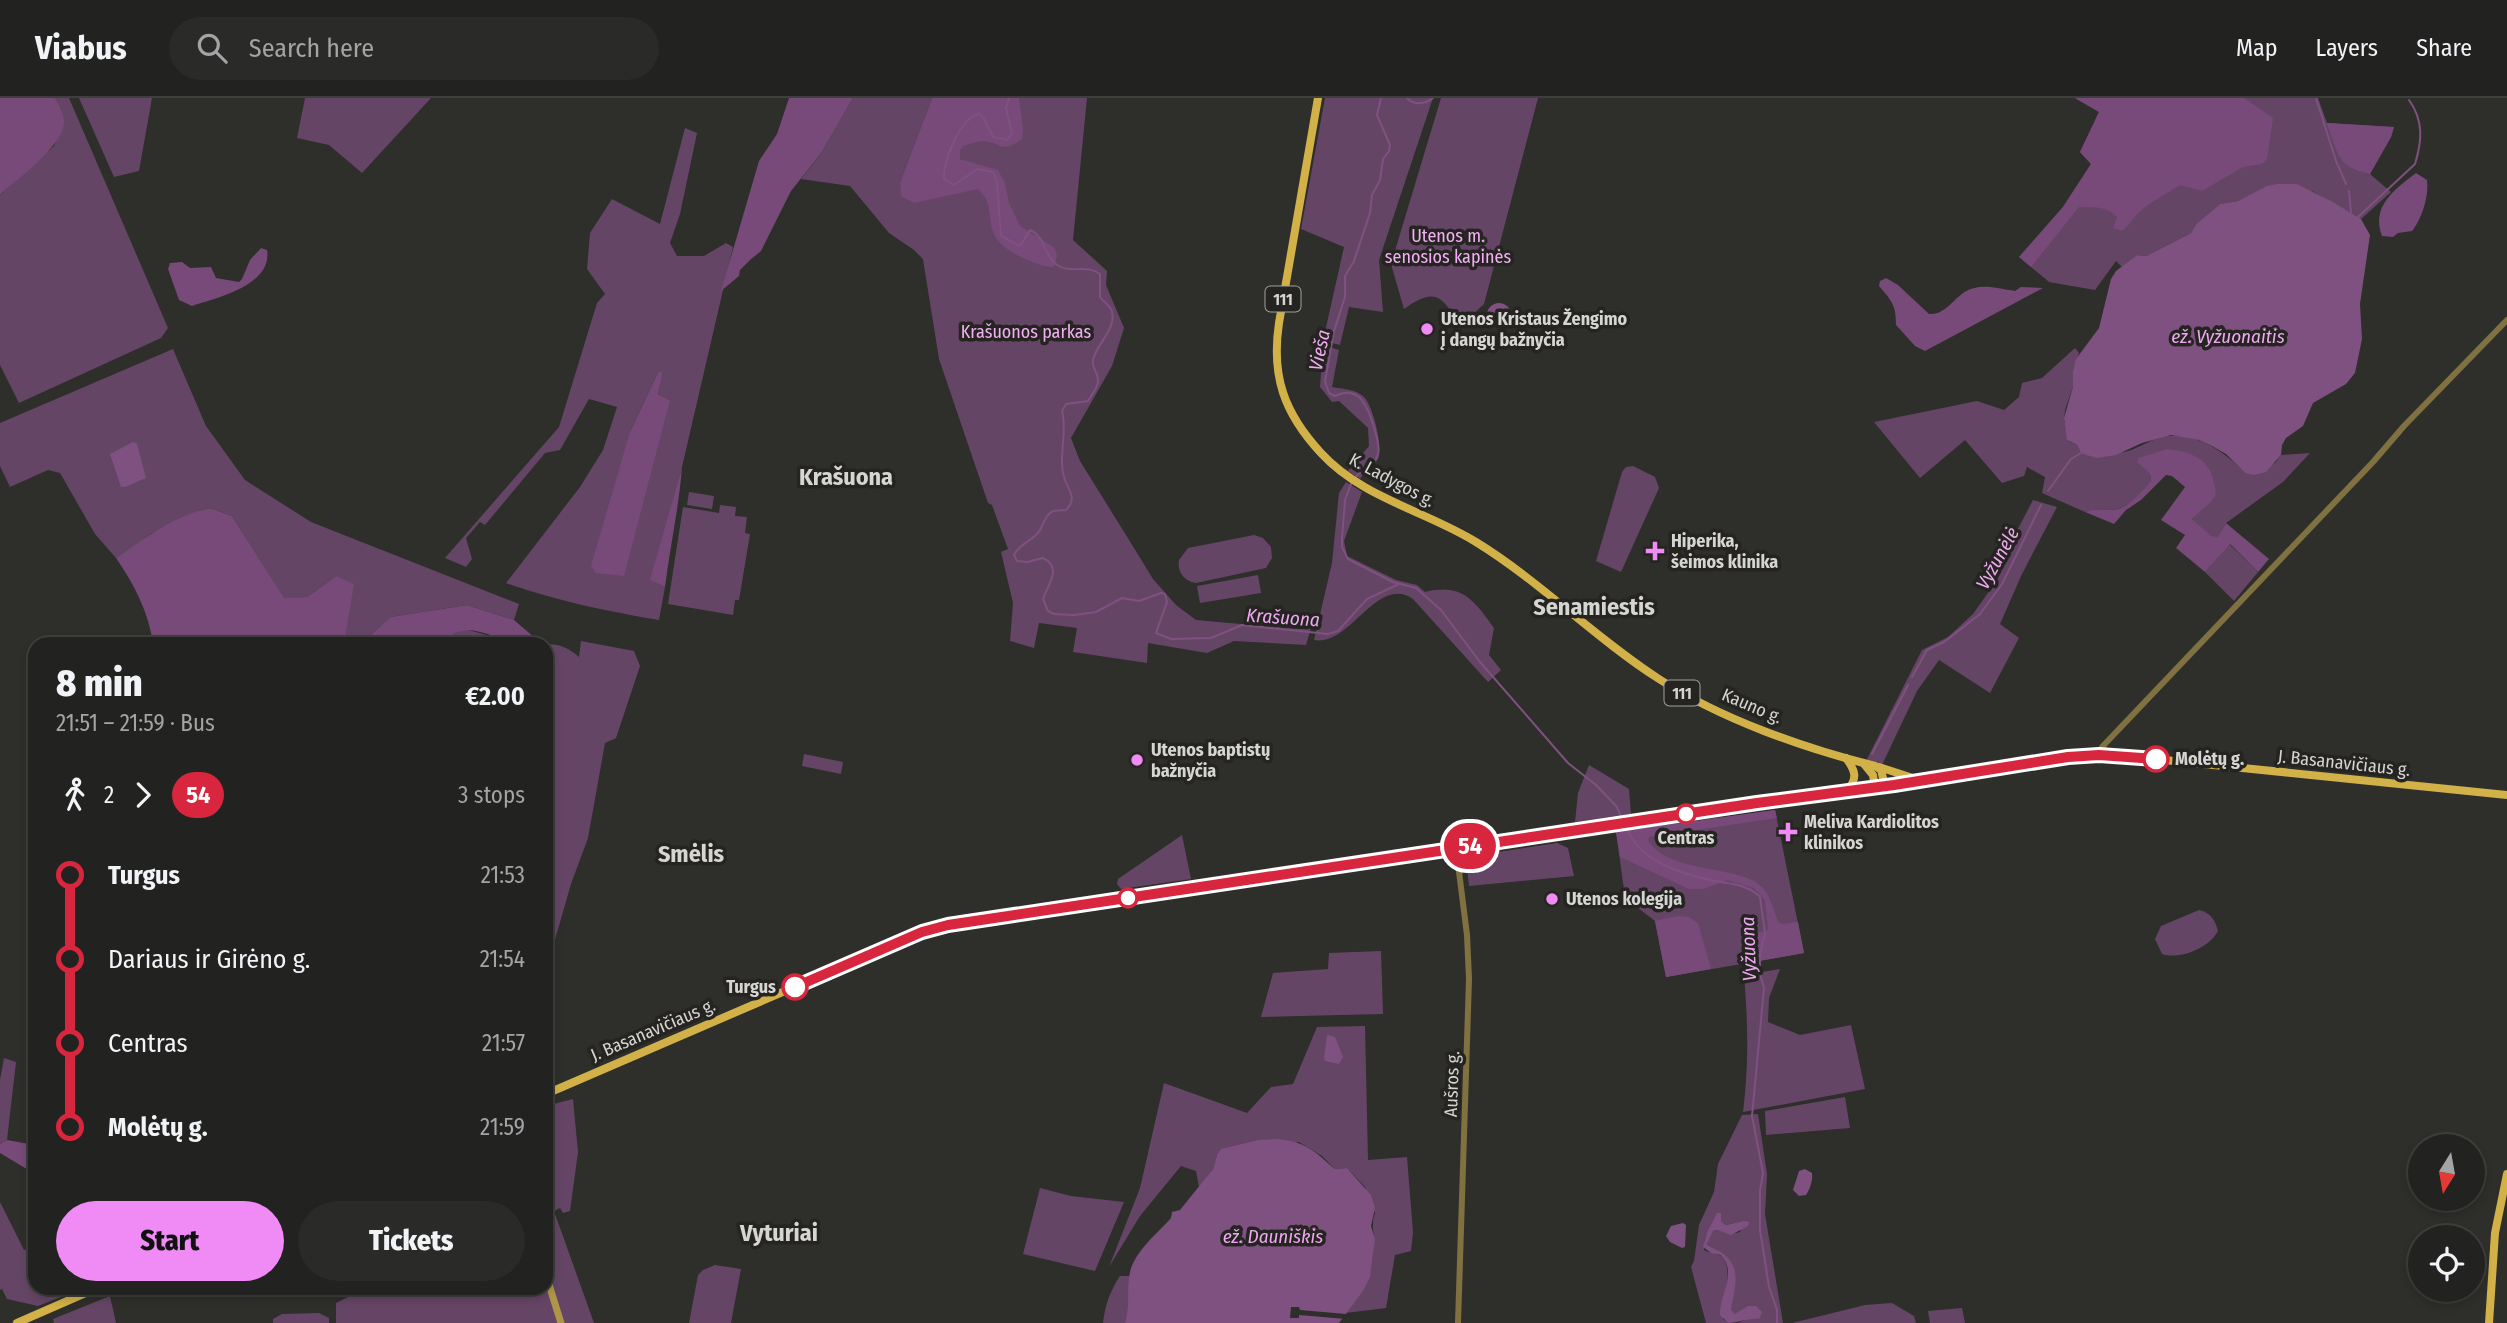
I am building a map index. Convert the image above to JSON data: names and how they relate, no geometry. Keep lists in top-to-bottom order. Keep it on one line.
{"streets":{"main road":["111","K. Ladygos g.","Kauno g.","J. Basanavičiaus g."],"street":["Aušros g."]},"crossings":[["K. Ladygos g.","Kauno g."],["Kauno g.","J. Basanavičiaus g."],["J. Basanavičiaus g.","Aušros g."]],"districts":["Krašuona","Senamiestis","Smėlis","Vyturiai"],"water":["ež. Vyžuonaitis","Vieša","Vyžunėlė","Krašuona","Vyžuona","ež. Dauniškis"],"parks":["Utenos m. senosios kapinės","Krašuonos parkas"],"places":{"other":["Utenos Kristaus Žengimo į dangų bažnyčia","Molėtų g.","Utenos baptistų bažnyčia","Centras","Utenos kolegija","Turgus"],"health":["Hiperika, šeimos klinika","Meliva Kardiolitos klinikos"]},"lines":["bus line 54"],"north":"bottom","page":{"header":"Viabus","search":"Search here","nav":["Map","Layers","Share"],"on_map":"54","heading":["8 min","21:51 – 21:59 · Bus","€2.00"],"legs":["2","54","3 stops"],"list":[{"name":"Turgus","value":"21:53"},{"name":"Dariaus ir Girėno g.","value":"21:54"},{"name":"Centras","value":"21:57"},{"name":"Molėtų g.","value":"21:59"}],"buttons":["Start","Tickets"]}}
